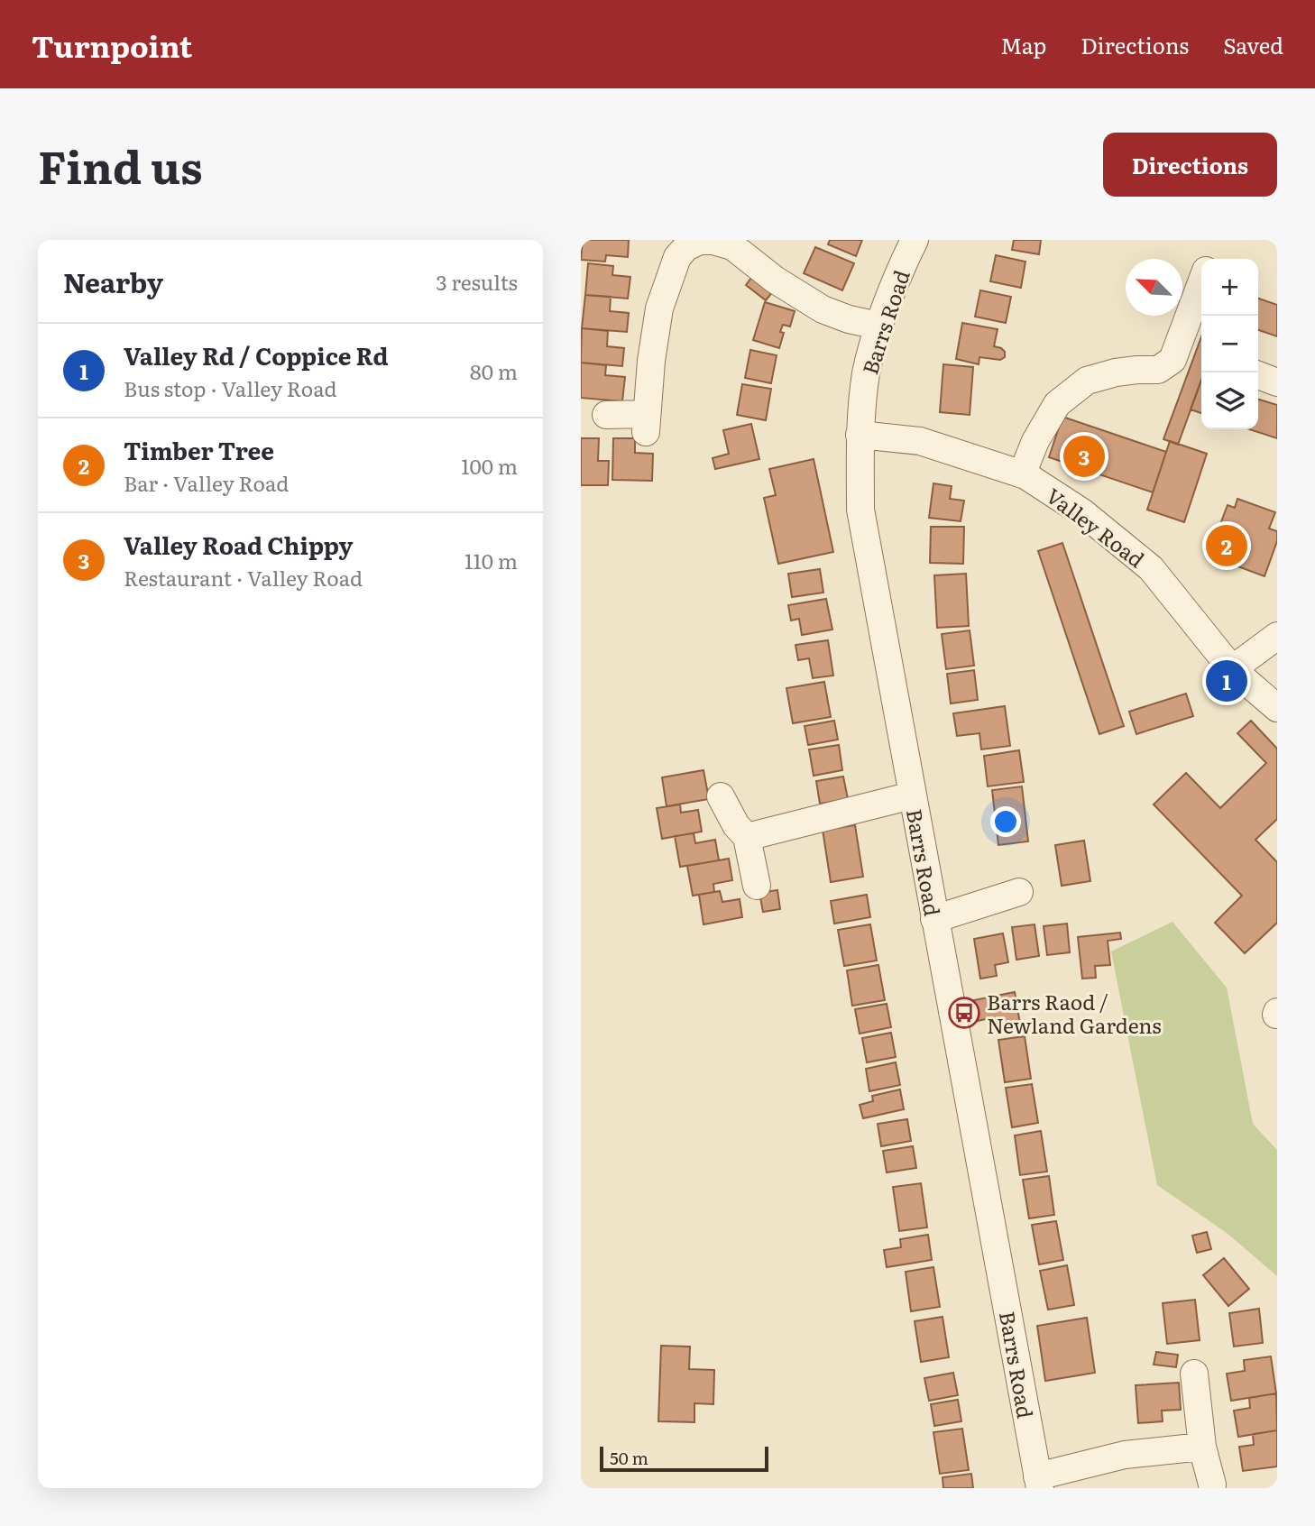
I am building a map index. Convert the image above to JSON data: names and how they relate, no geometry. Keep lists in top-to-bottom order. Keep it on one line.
{"streets":{"street":["Barrs Road","Valley Road"]},"crossings":[["Barrs Road","Valley Road"]],"places":{"bus stop":["Barrs Raod / Newland Gardens"]},"scale_bar":"50 m","north":"top left","page":{"header":"Turnpoint","nav":["Map","Directions","Saved"],"title":"Find us","buttons":"Directions","heading":["Nearby","3 results"],"map_buttons":["+","−"],"list":[{"mark":"1","name":"Valley Rd / Coppice Rd","note":"Bus stop · Valley Road","value":"80 m"},{"mark":"2","name":"Timber Tree","note":"Bar · Valley Road","value":"100 m"},{"mark":"3","name":"Valley Road Chippy","note":"Restaurant · Valley Road","value":"110 m"}],"pins":["3","2","1"],"scale":"50 m"}}
